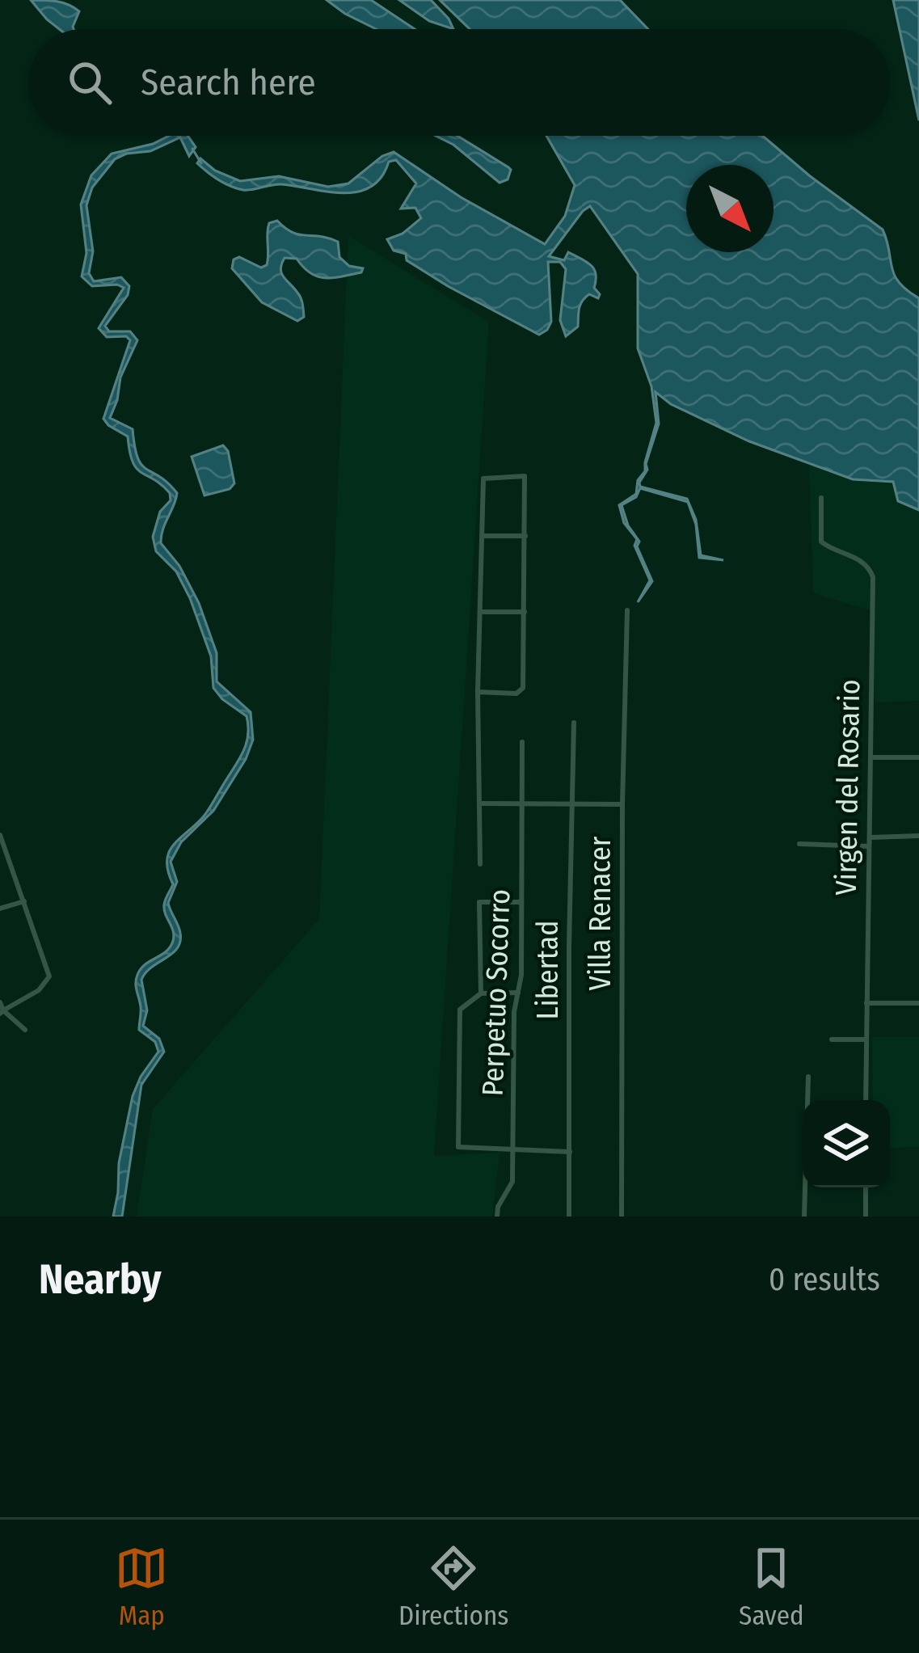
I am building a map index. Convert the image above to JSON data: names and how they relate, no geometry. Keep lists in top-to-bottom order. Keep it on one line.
{"streets":{"street":["Virgen del Rosario","Villa Renacer","Libertad","Perpetuo Socorro"]},"north":"bottom right","page":{"search":"Search here","heading":["Nearby","0 results"],"nav":["Map","Directions","Saved"]}}
